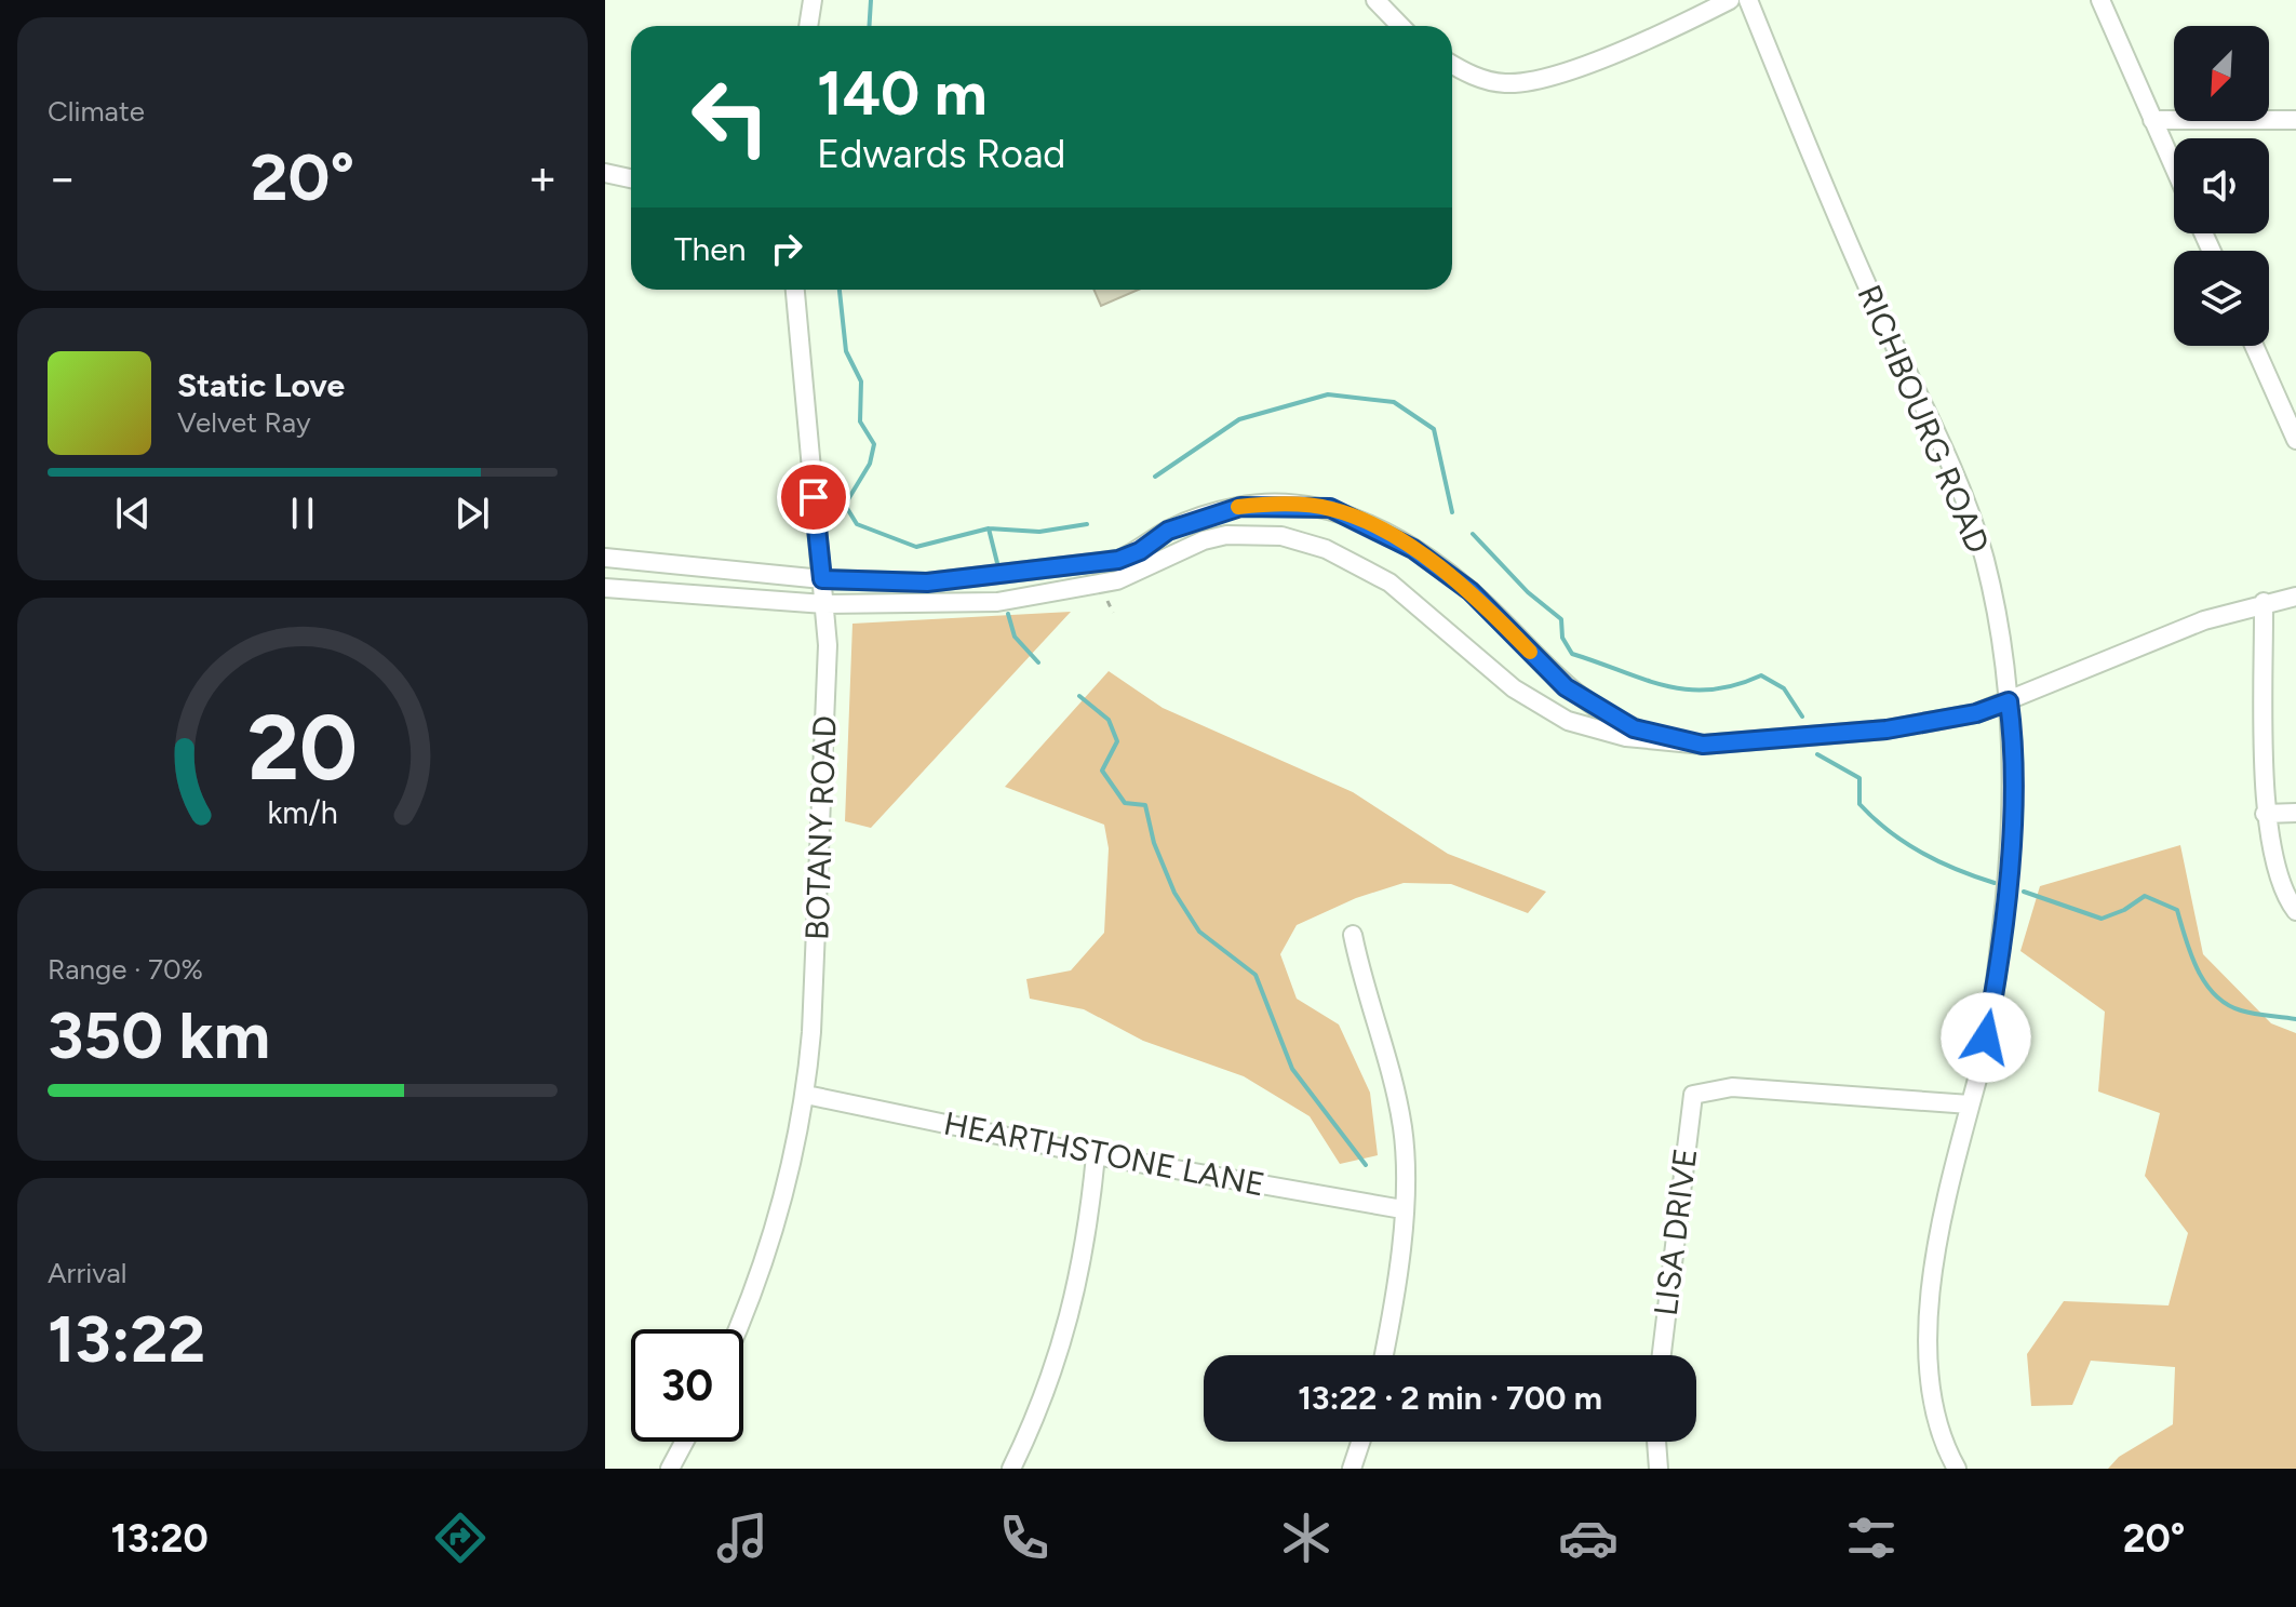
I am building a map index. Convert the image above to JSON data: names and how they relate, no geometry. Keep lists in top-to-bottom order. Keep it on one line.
{"streets":{"street":["RICHBOURG ROAD","BOTANY ROAD","HEARTHSTONE LANE","LISA DRIVE"]},"crossings":[["RICHBOURG ROAD","LISA DRIVE"],["BOTANY ROAD","HEARTHSTONE LANE"]],"north":"bottom left","page":{"tile":["Climate",["Range · 70%","350 km"],["Arrival","13:22"]],"turn":["140 m","Edwards Road"],"heat":["−","20°","+"],"then":"Then","song":["Static Love","Velvet Ray"],"limit":"30","trip":"13:22 · 2 min · 700 m","tabs":["13:20","20°"],"gauge":["20","km/h"]}}
